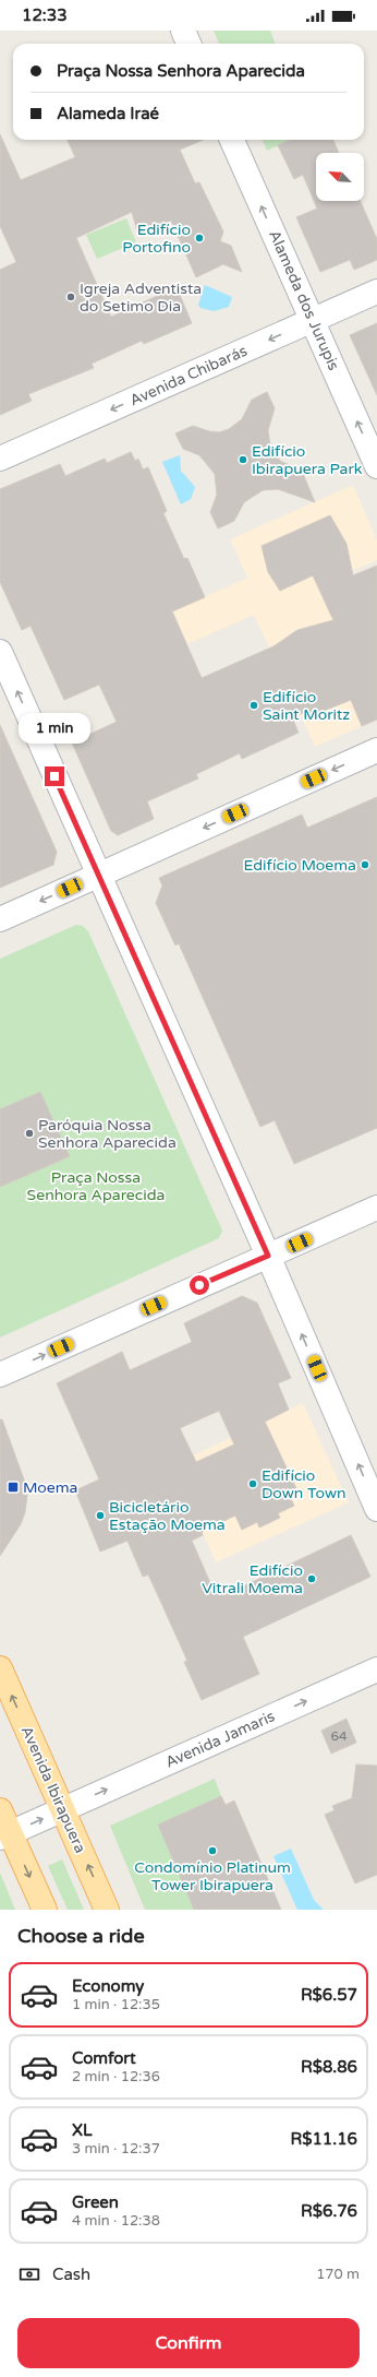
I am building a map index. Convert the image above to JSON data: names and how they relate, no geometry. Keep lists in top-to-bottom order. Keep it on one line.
{"streets":{"main road":["Avenida Ibirapuera"],"street":["Alameda dos Jurupis","Avenida Chibarás","Avenida Jamaris"]},"crossings":[["Alameda dos Jurupis","Avenida Chibarás"],["Avenida Jamaris","Avenida Ibirapuera"]],"one_way":["Alameda dos Jurupis","Avenida Chibarás","Avenida Jamaris"],"parks":["Praça Nossa Senhora Aparecida"],"places":{"other":["Edifício Portofino","Igreja Adventista do Setimo Dia","Edifício Ibirapuera Park","Edifício Saint Moritz","Edifício Moema","Paróquia Nossa Senhora Aparecida","Edifício Down Town","Bicicletário Estação Moema","Edifício Vitrali Moema","Condomínio Platinum Tower Ibirapuera"],"transit":["Moema"]},"house_numbers":["64"],"north":"top left","page":{"status":"12:33","banner":["Praça Nossa Senhora Aparecida","Alameda Iraé"],"bubble":"1 min","heading":"Choose a ride","list":[{"name":"Economy","note":"1 min · 12:35","value":"R$6.57"},{"name":"Comfort","note":"2 min · 12:36","value":"R$8.86"},{"name":"XL","note":"3 min · 12:37","value":"R$11.16"},{"name":"Green","note":"4 min · 12:38","value":"R$6.76"}],"pay":["Cash","170 m"],"buttons":"Confirm"}}
